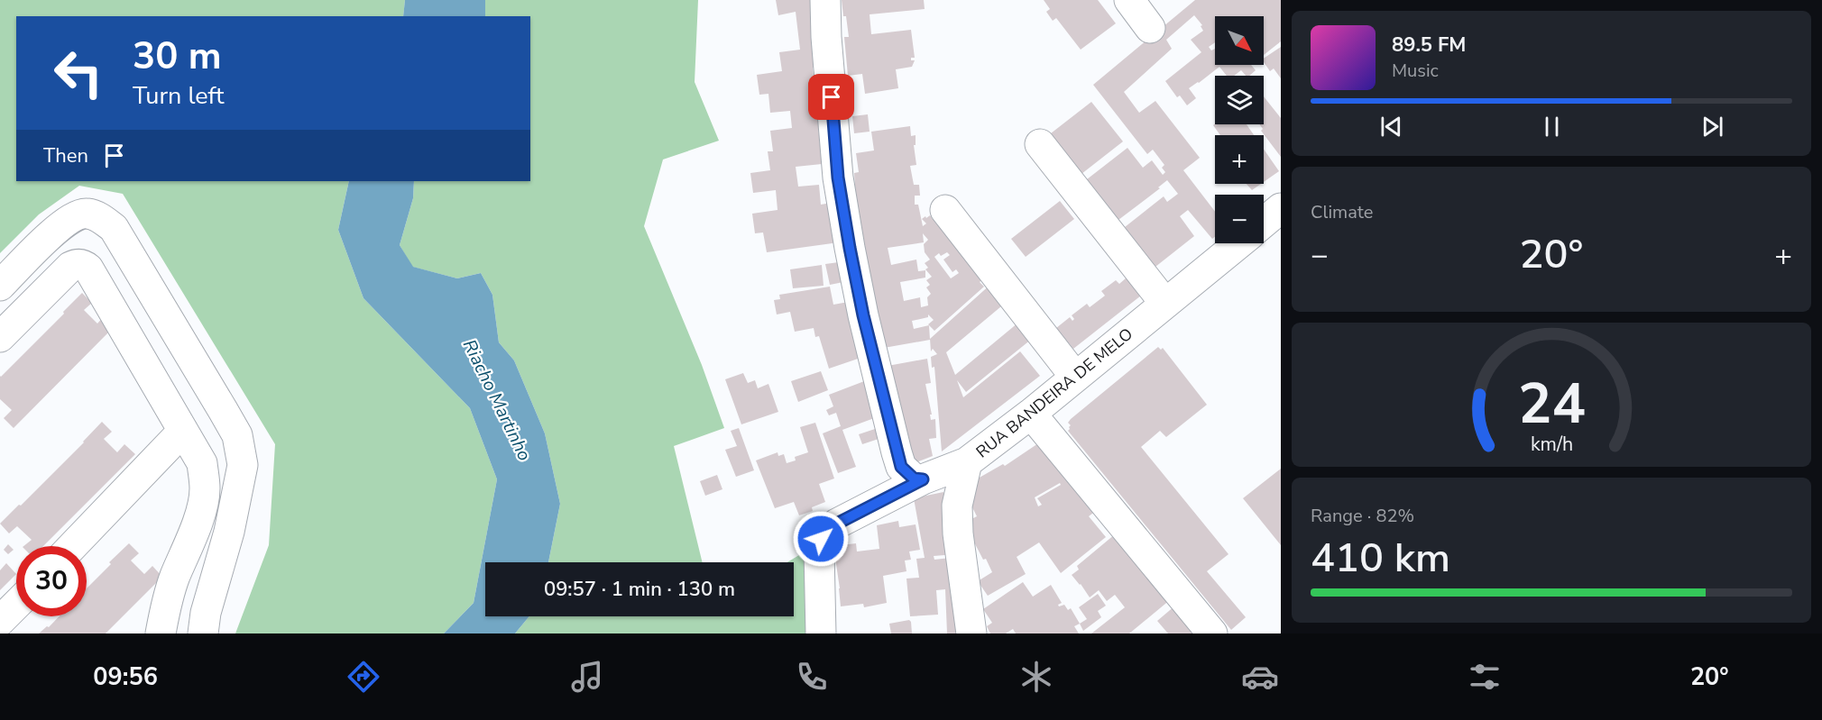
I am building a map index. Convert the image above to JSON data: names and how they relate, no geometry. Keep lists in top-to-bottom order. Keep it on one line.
{"streets":{"street":["RUA BANDEIRA DE MELO"]},"water":["Riacho Martinho"],"north":"bottom right","page":{"map_buttons":["+","−"],"turn":["30 m","Turn left"],"song":["89.5 FM","Music"],"then":"Then","tile":["Climate",["Range · 82%","410 km"]],"heat":["−","20°","+"],"limit":"30","trip":"09:57 · 1 min · 130 m","tabs":["09:56","20°"],"gauge":["24","km/h"]}}
